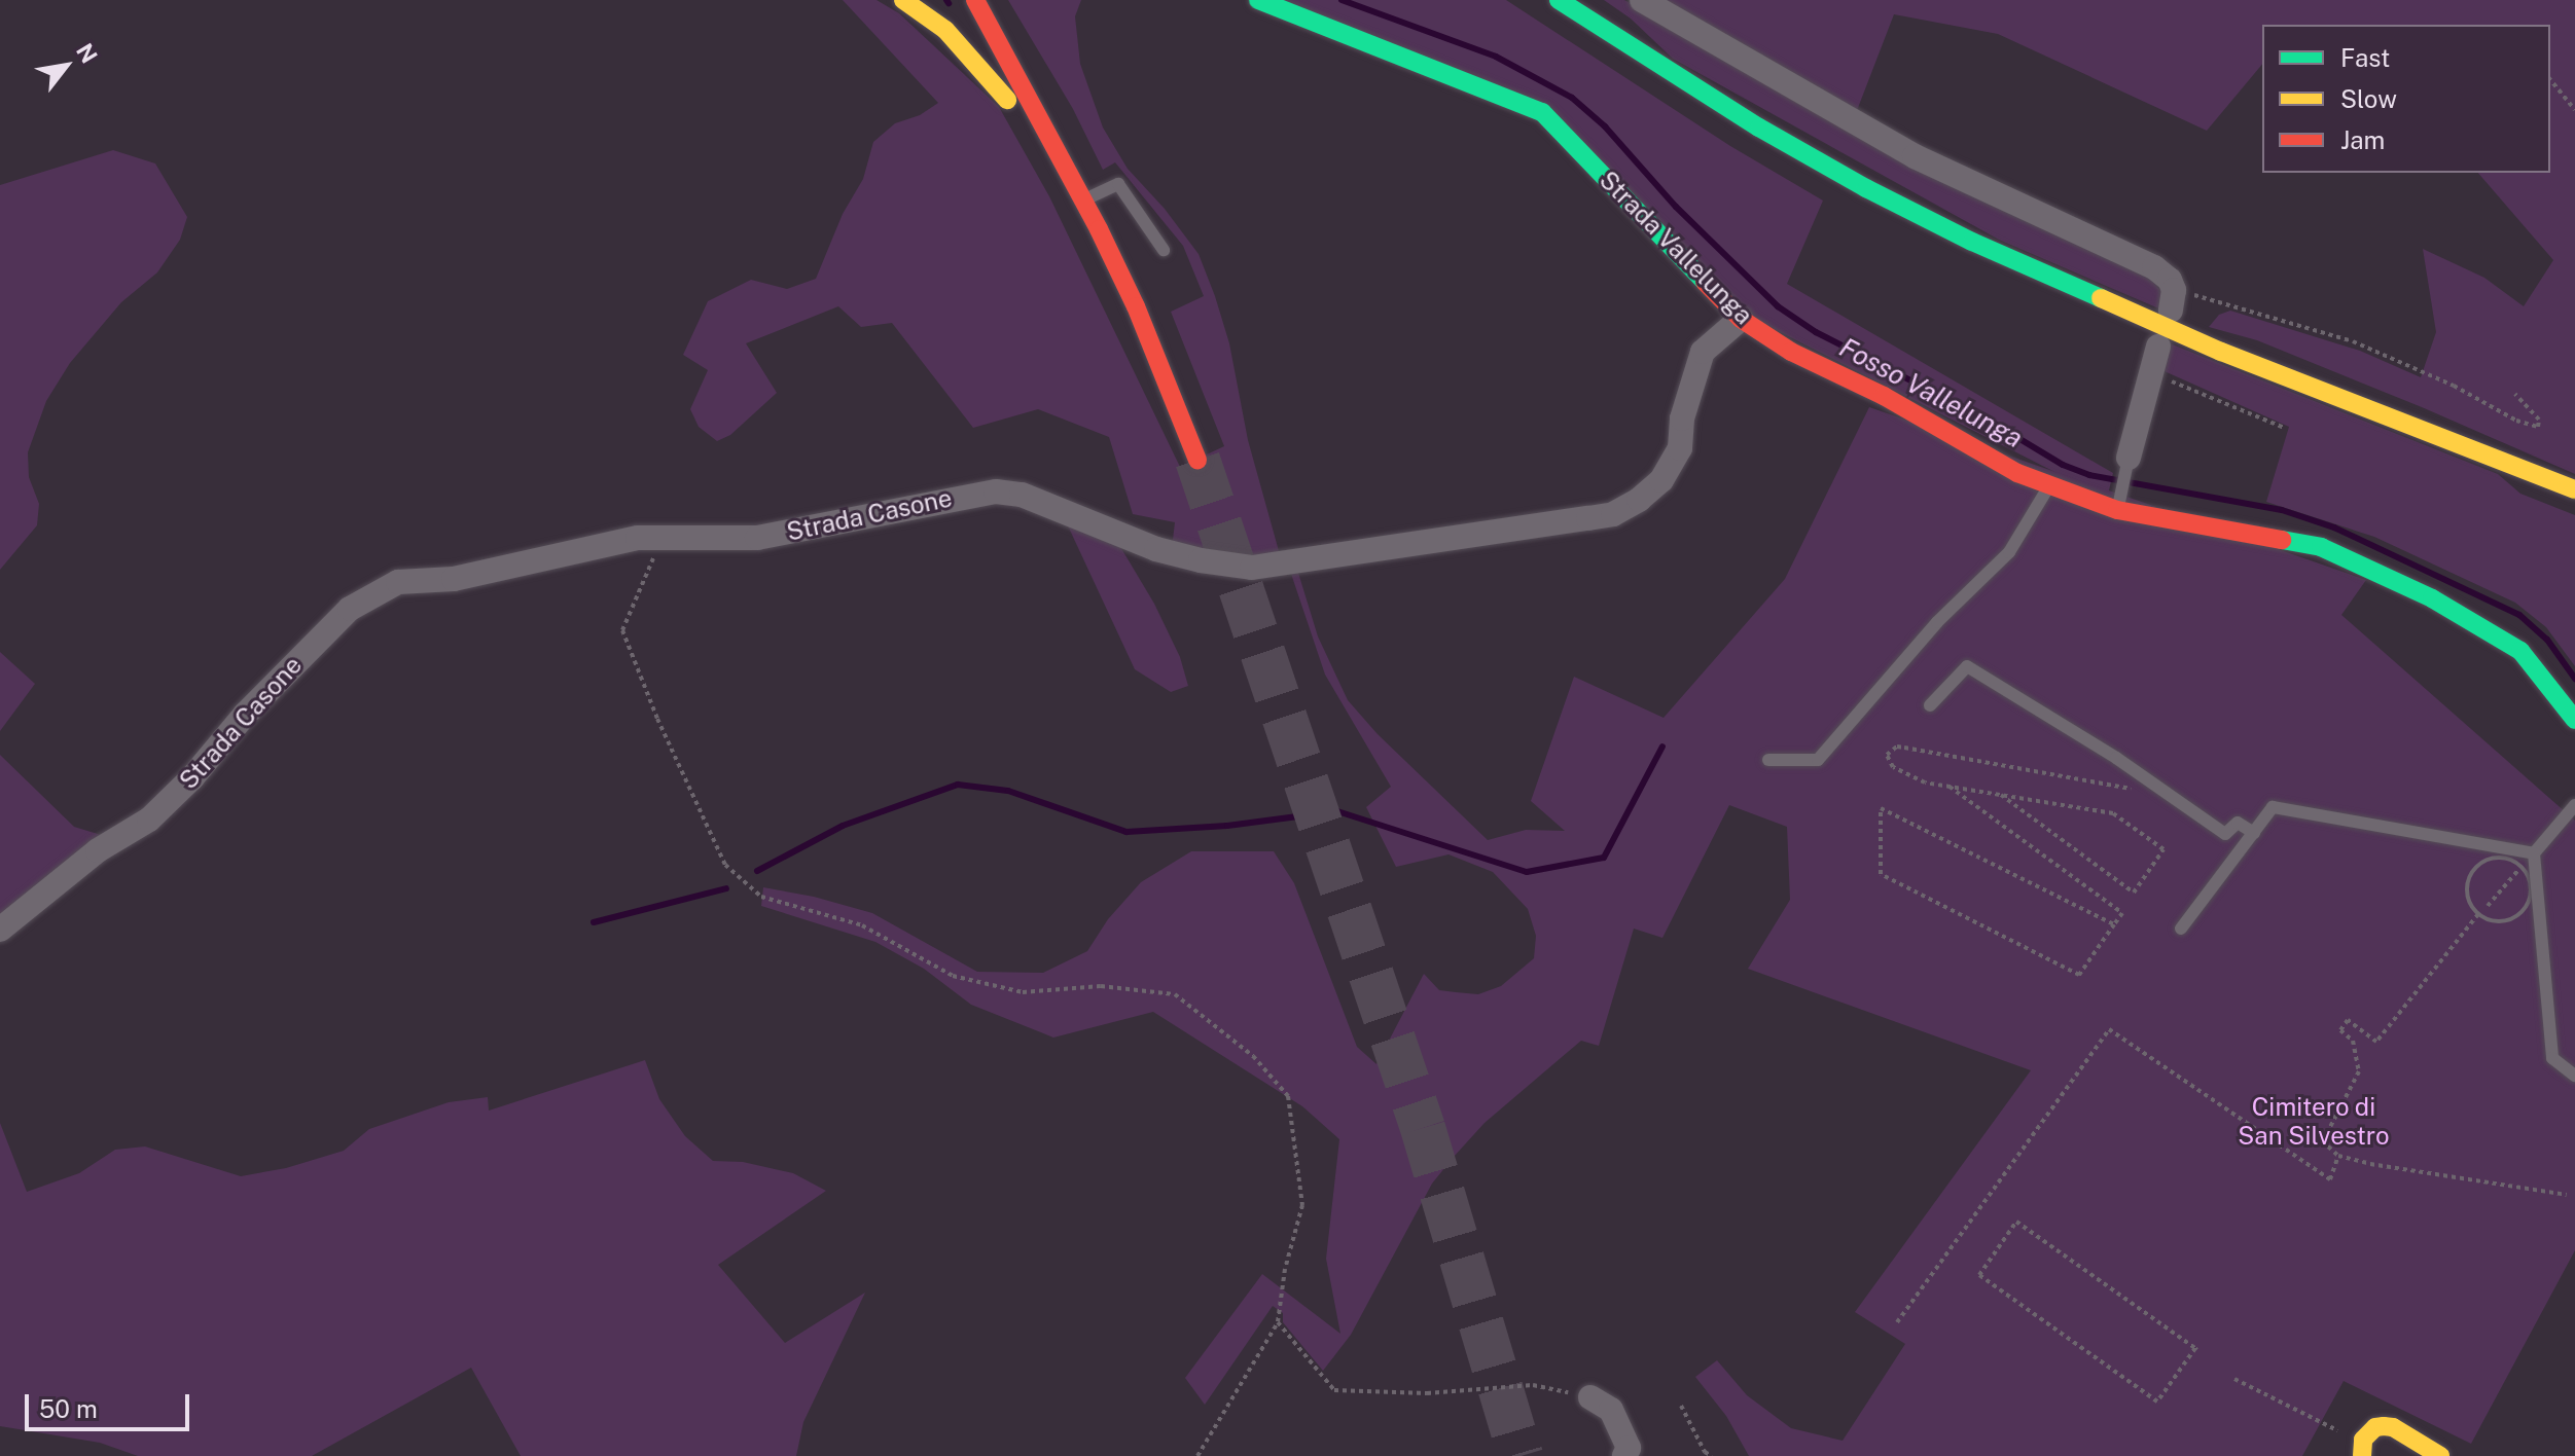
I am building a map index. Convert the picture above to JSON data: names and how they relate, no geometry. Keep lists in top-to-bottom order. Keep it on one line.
{"streets":{"main road":["Strada Vallelunga"],"street":["Strada Casone"]},"crossings":[["Strada Vallelunga","Strada Casone"]],"water":["Fosso Vallelunga"],"parks":["Cimitero di San Silvestro"],"legend":["Fast","Slow","Jam"],"scale_bar":"50 m","north":"top right"}
